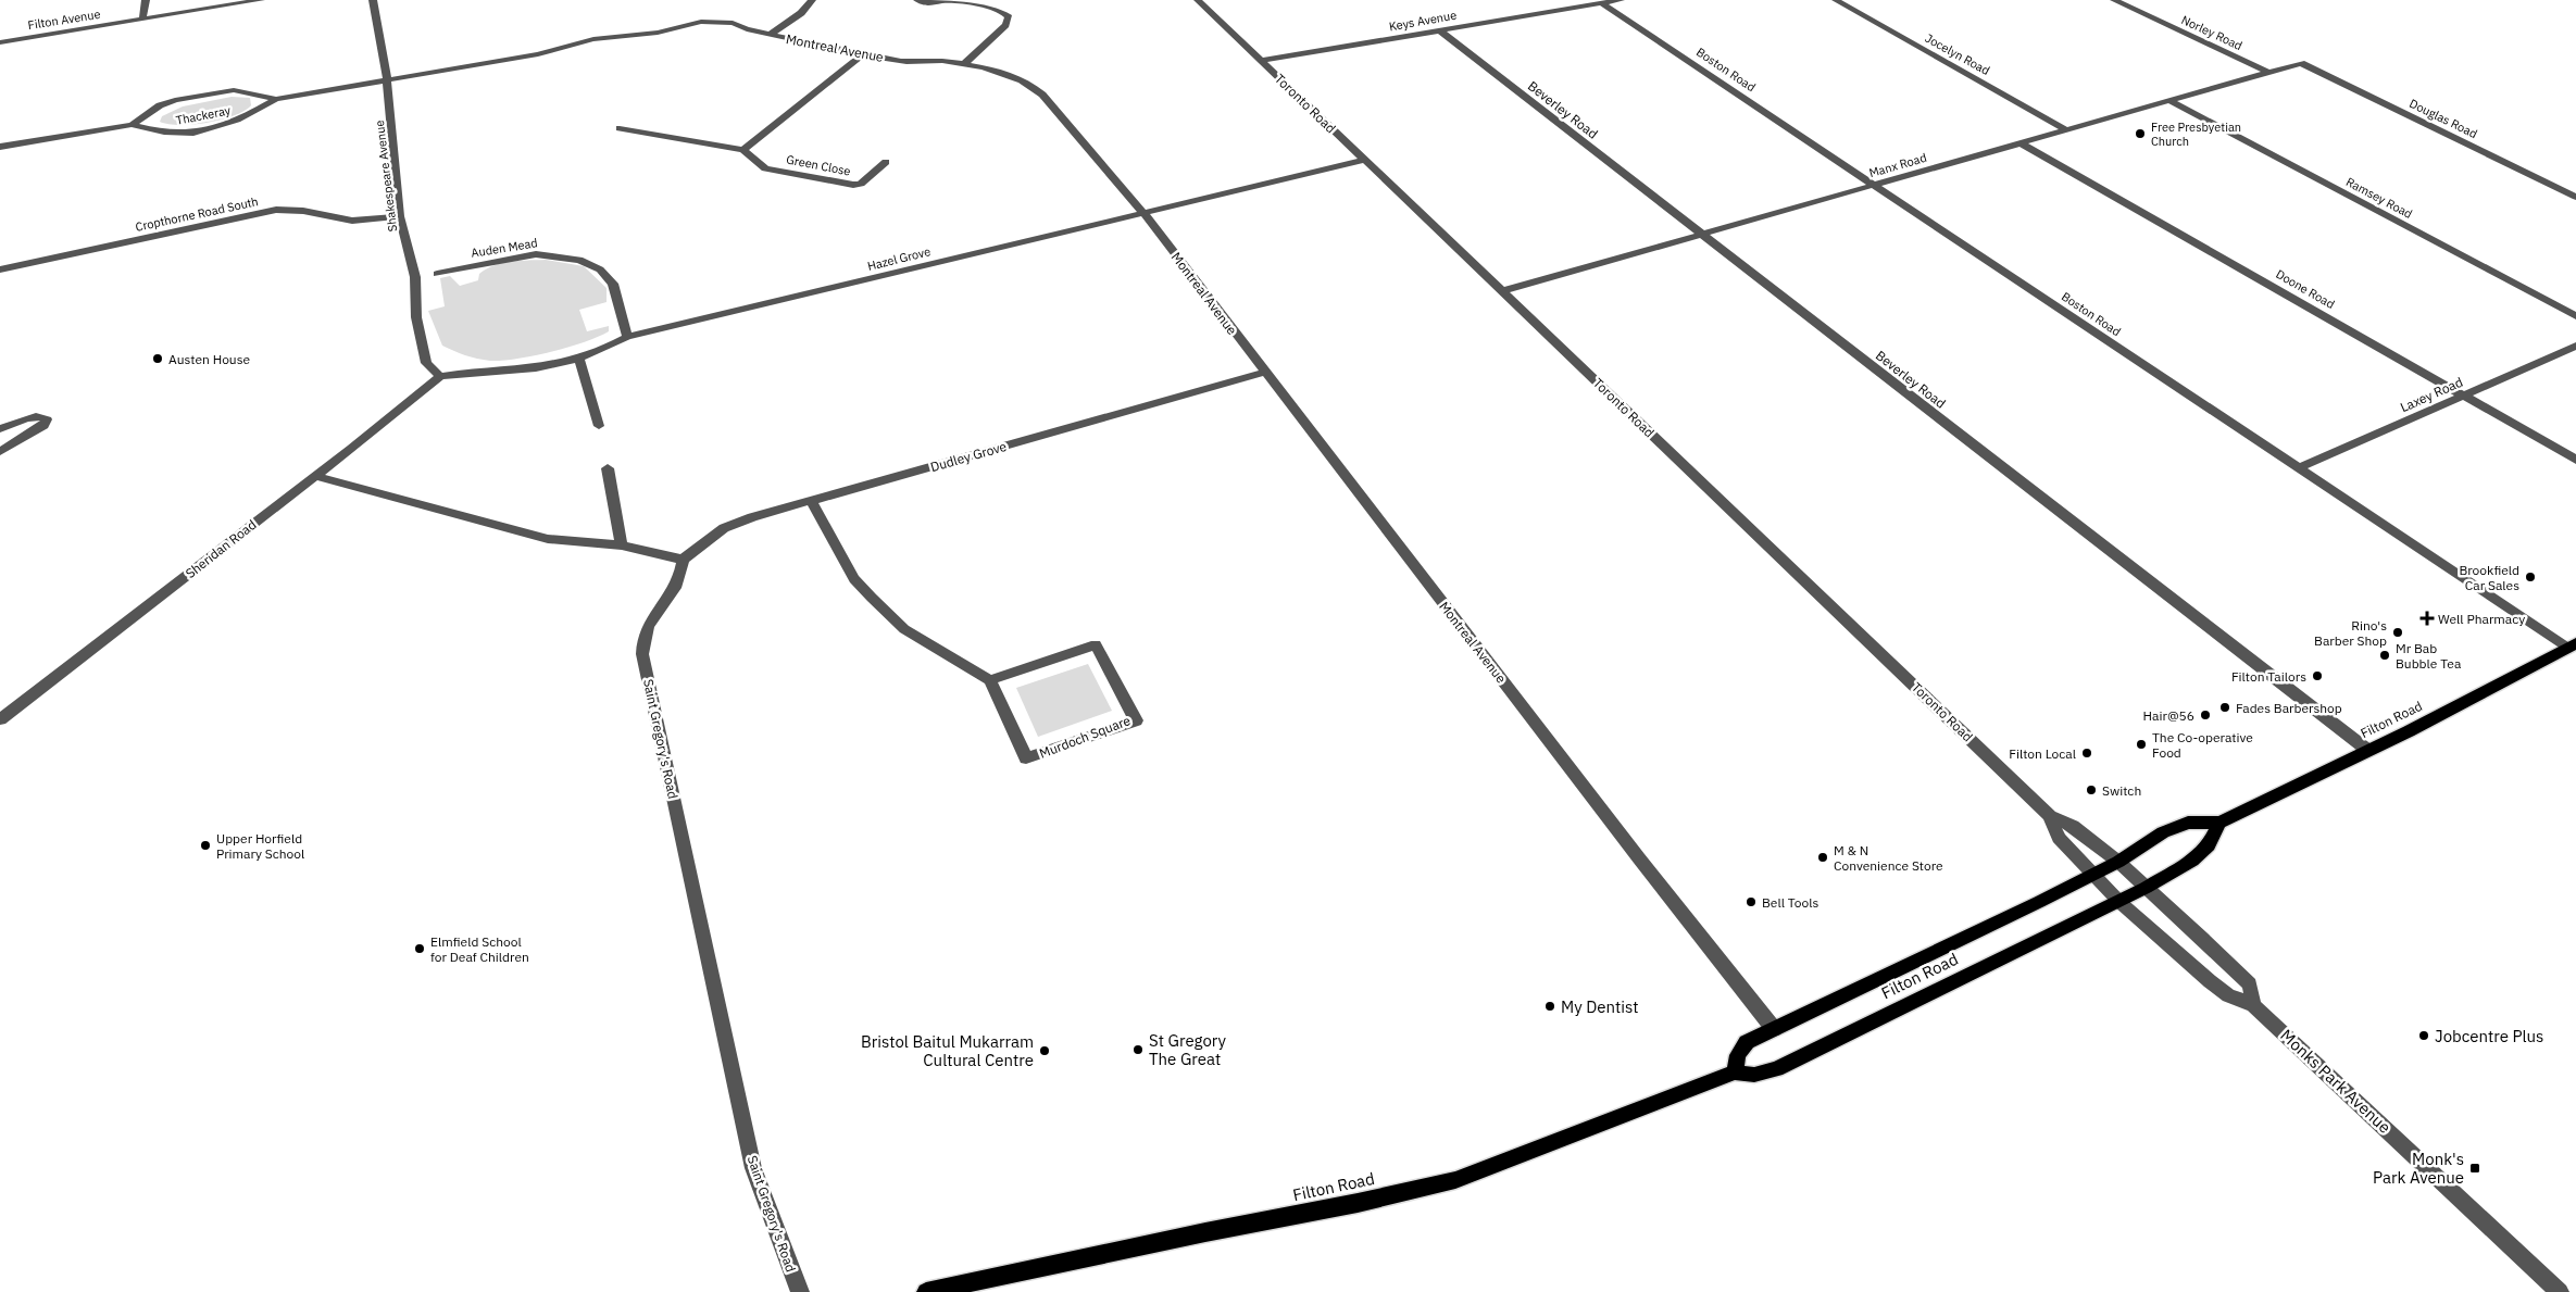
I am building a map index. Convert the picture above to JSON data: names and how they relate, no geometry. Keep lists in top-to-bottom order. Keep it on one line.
{"streets":{"main road":["Filton Road"],"street":["Filton Avenue","Keys Avenue","Norley Road","Montreal Avenue","Jocelyn Road","Boston Road","Toronto Road","Beverley Road","Thackeray","Douglas Road","Green Close","Manx Road","Shakespeare Avenue","Ramsey Road","Cropthorne Road South","Auden Mead","Hazel Grove","Doone Road","Laxey Road","Dudley Grove","Sheridan Road","Murdoch Square","Saint Gregory's Road","Monks Park Avenue"]},"crossings":[["Keys Avenue","Boston Road"],["Keys Avenue","Toronto Road"],["Keys Avenue","Beverley Road"],["Norley Road","Manx Road"],["Montreal Avenue","Thackeray"],["Montreal Avenue","Shakespeare Avenue"],["Montreal Avenue","Hazel Grove"],["Montreal Avenue","Dudley Grove"],["Montreal Avenue","Filton Road"],["Jocelyn Road","Manx Road"],["Boston Road","Manx Road"],["Boston Road","Laxey Road"],["Boston Road","Filton Road"],["Toronto Road","Manx Road"],["Toronto Road","Hazel Grove"],["Toronto Road","Filton Road"],["Beverley Road","Manx Road"],["Beverley Road","Filton Road"],["Thackeray","Shakespeare Avenue"],["Douglas Road","Manx Road"],["Manx Road","Ramsey Road"],["Manx Road","Doone Road"],["Shakespeare Avenue","Cropthorne Road South"],["Shakespeare Avenue","Hazel Grove"],["Shakespeare Avenue","Sheridan Road"],["Auden Mead","Hazel Grove"],["Hazel Grove","Sheridan Road"],["Doone Road","Laxey Road"],["Dudley Grove","Saint Gregory's Road"],["Filton Road","Monks Park Avenue"]],"places":{"other":["Free Presbyetian Church","Austen House","Brookfield Car Sales","Rino's Barber Shop","Mr Bab Bubble Tea","Filton Tailors","Fades Barbershop","Hair@56","The Co-operative Food","Filton Local","Switch","Upper Horfield Primary School","M & N Convenience Store","Bell Tools","Elmfield School for Deaf Children","My Dentist","Jobcentre Plus","St Gregory The Great","Bristol Baitul Mukarram Cultural Centre"],"health":["Well Pharmacy"],"transit":["Monk's Park Avenue"]}}
